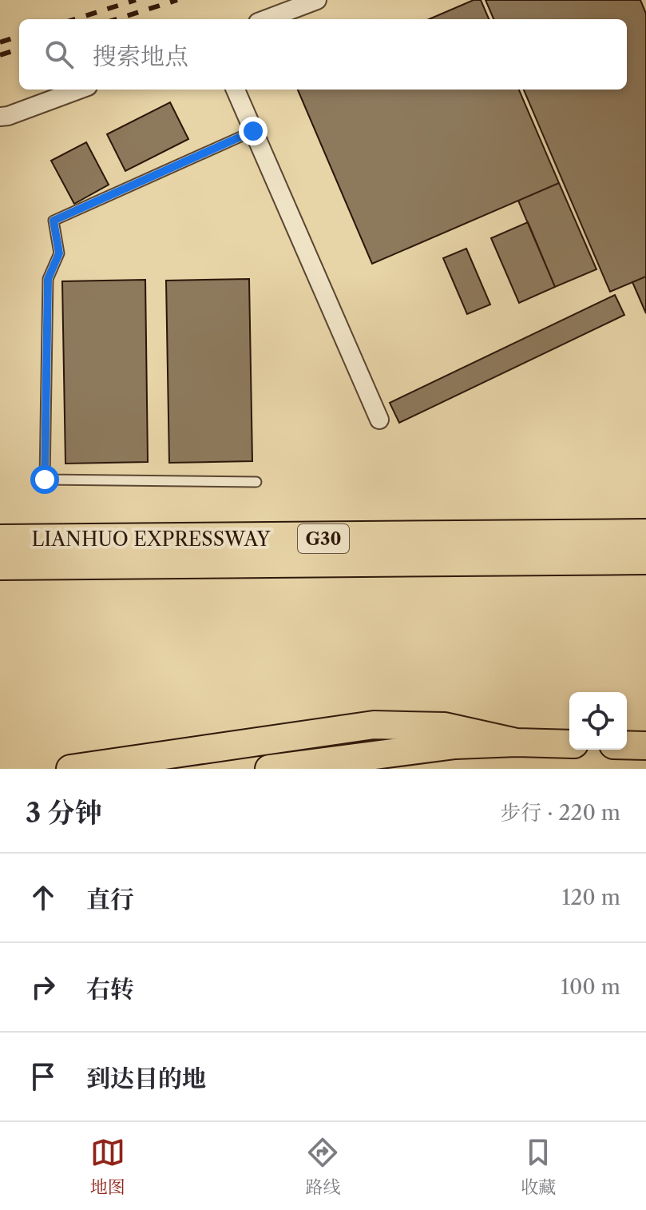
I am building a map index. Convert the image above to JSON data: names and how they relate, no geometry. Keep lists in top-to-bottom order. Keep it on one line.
{"streets":{"highway":["G30","LIANHUO EXPRESSWAY"]},"page":{"search":"搜索地点","heading":["3 分钟","步行 · 220 m"],"list":[["直行","120 m"],["右转","100 m"],"到达目的地"],"nav":["地图","路线","收藏"]}}
